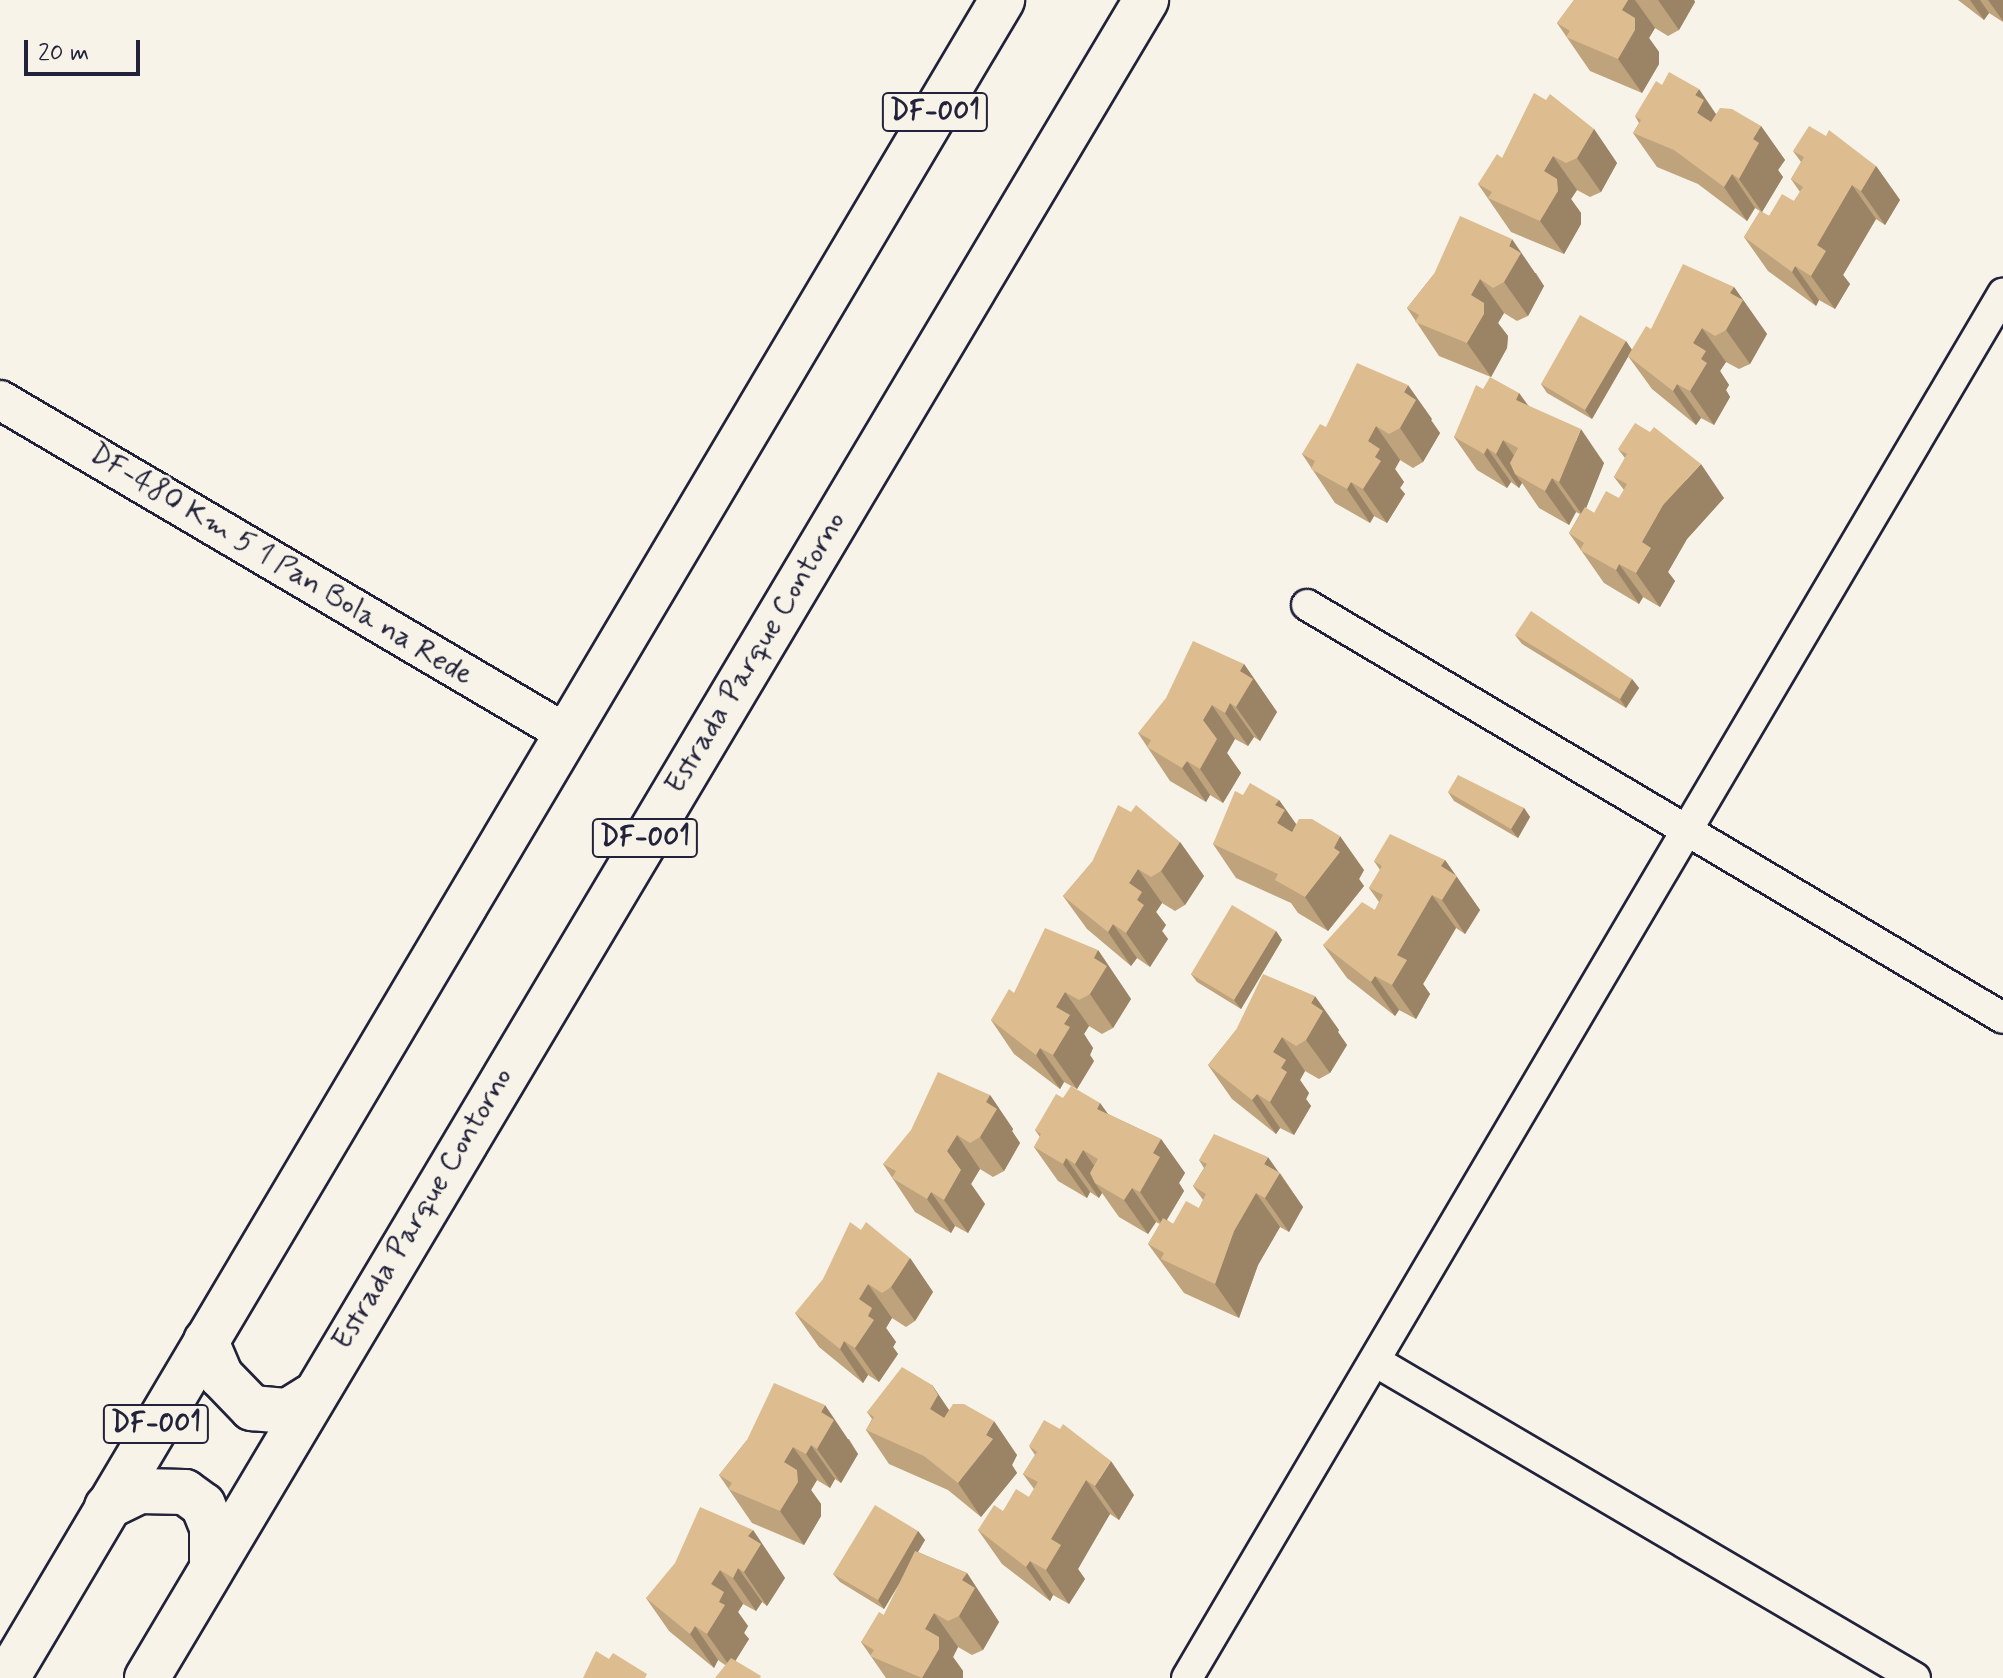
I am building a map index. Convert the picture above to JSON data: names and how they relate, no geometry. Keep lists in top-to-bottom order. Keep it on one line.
{"streets":{"highway":["DF-001","Estrada Parque Contorno"],"street":["DF-480 Km 5 1 Pan Bola na Rede"]},"crossings":[["DF-001","DF-480 Km 5 1 Pan Bola na Rede"]],"scale_bar":"20 m"}
